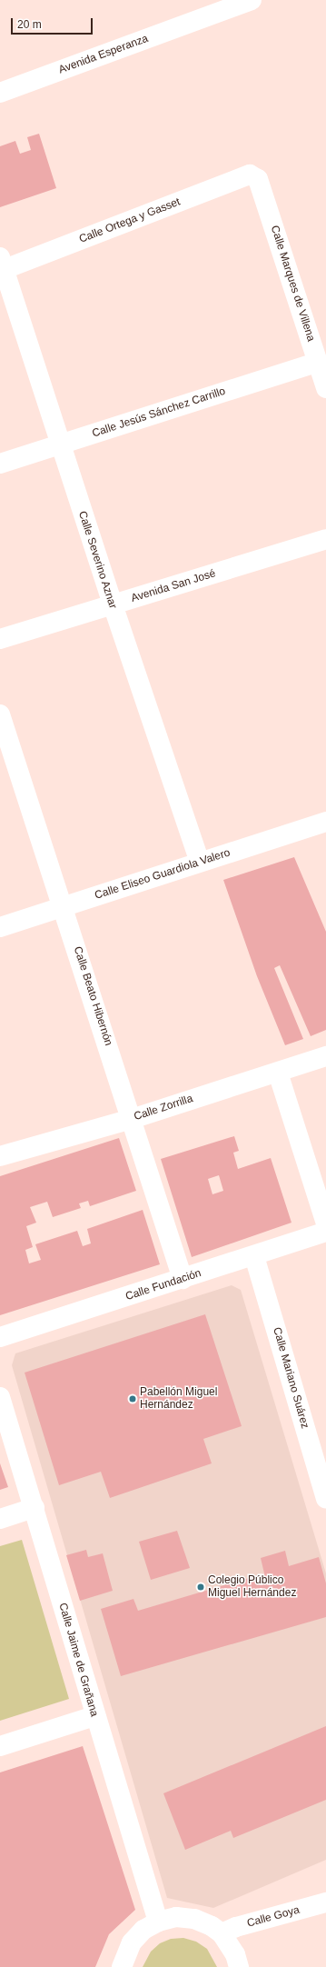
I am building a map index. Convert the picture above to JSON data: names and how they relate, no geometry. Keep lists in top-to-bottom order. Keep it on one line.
{"streets":{"street":["Avenida Esperanza","Calle Ortega y Gasset","Calle Marques de Villena","Calle Jesús Sánchez Carrillo","Calle Severino Aznar","Avenida San José","Calle Eliseo Guardiola Valero","Calle Beato Hibernón","Calle Zorrilla","Calle Fundación","Calle Mariano Suárez","Calle Jaime de Grañana","Calle Goya"]},"crossings":[["Calle Ortega y Gasset","Calle Marques de Villena"],["Calle Ortega y Gasset","Calle Severino Aznar"],["Calle Marques de Villena","Calle Jesús Sánchez Carrillo"],["Calle Jesús Sánchez Carrillo","Calle Severino Aznar"],["Calle Severino Aznar","Avenida San José"],["Calle Severino Aznar","Calle Eliseo Guardiola Valero"],["Calle Eliseo Guardiola Valero","Calle Beato Hibernón"],["Calle Beato Hibernón","Calle Zorrilla"],["Calle Beato Hibernón","Calle Fundación"],["Calle Fundación","Calle Mariano Suárez"]],"places":["Pabellón Miguel Hernández","Colegio Público Miguel Hernández"],"scale_bar":"20 m"}
